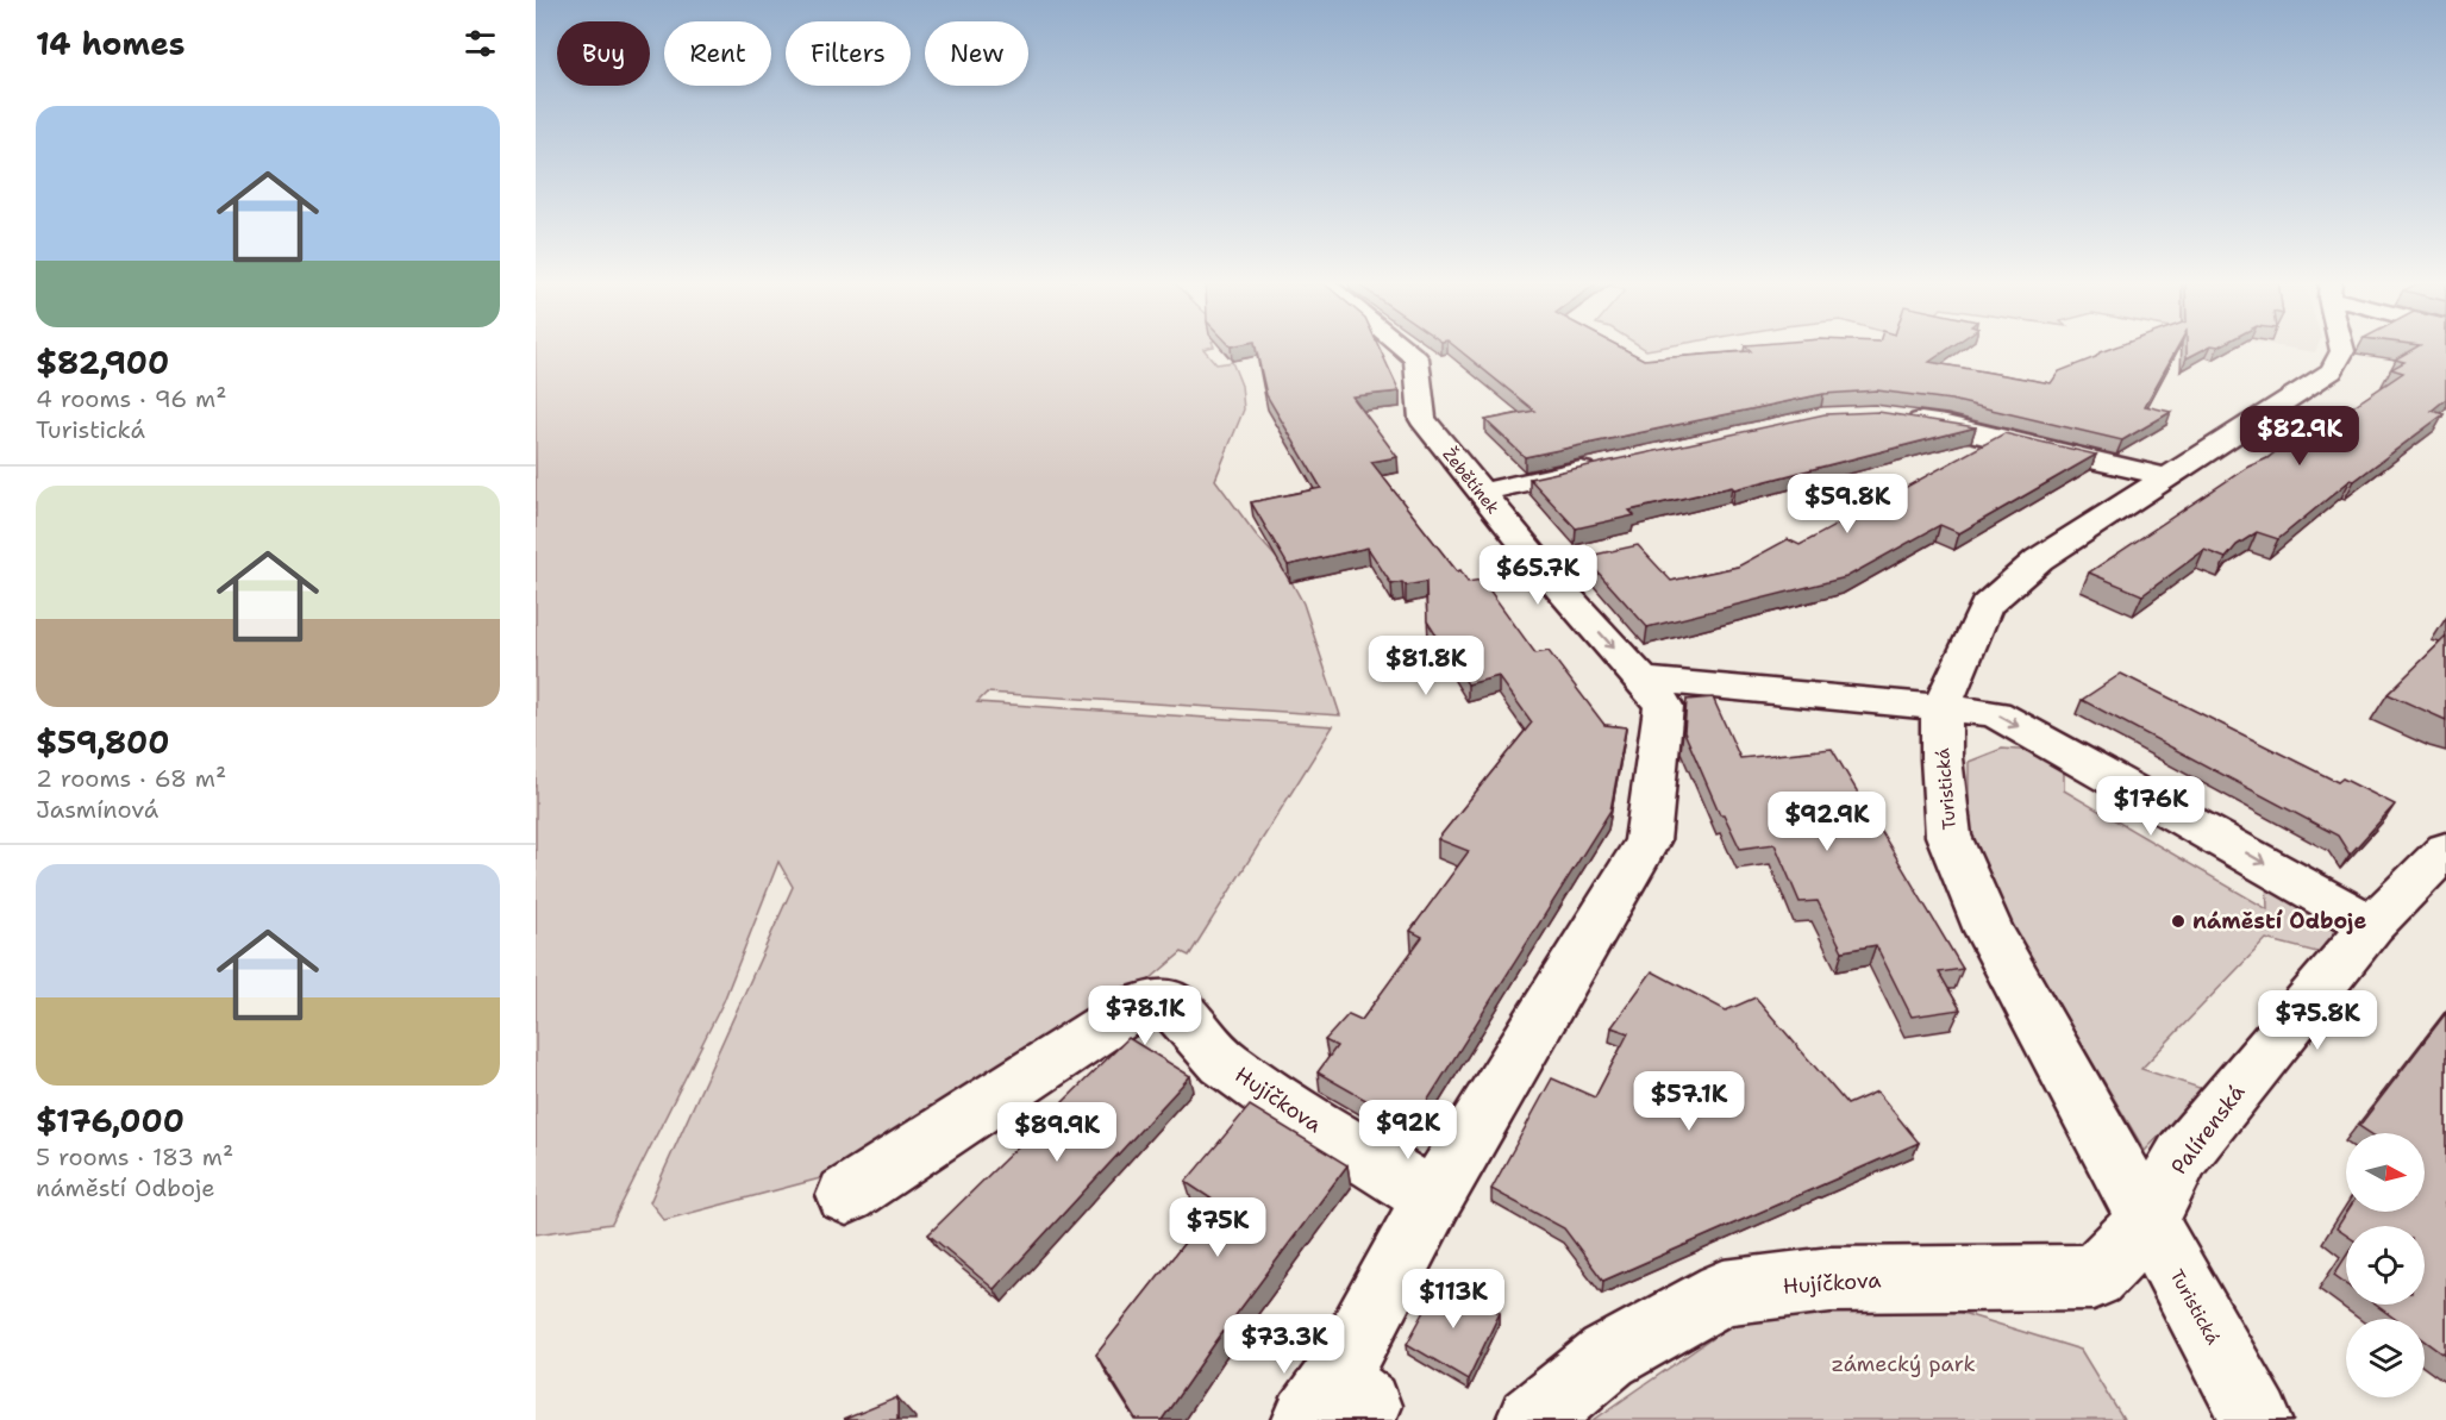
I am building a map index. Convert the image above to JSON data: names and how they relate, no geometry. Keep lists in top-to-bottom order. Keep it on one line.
{"streets":{"street":["Žebětínek","Turistická","Hujíčkova","Palírenská"]},"crossings":[["Žebětínek","Hujíčkova"],["Turistická","Hujíčkova"],["Turistická","Palírenská"],["Hujíčkova","Palírenská"]],"parks":["zámecký park"],"places":["náměstí Odboje"],"north":"right","page":{"heading":"14 homes","chip":["Buy","Rent","Filters","New"],"list":[{"name":"$82,900","note":"4 rooms · 96 m² · Turistická"},{"name":"$59,800","note":"2 rooms · 68 m² · Jasmínová"},{"name":"$176,000","note":"5 rooms · 183 m² · náměstí Odboje"}],"price":["$82.9K","$59.8K","$65.7K","$81.8K","$176K","$92.9K","$78.1K","$75.8K","$57.1K","$92K","$89.9K","$75K","$113K","$73.3K"]}}
